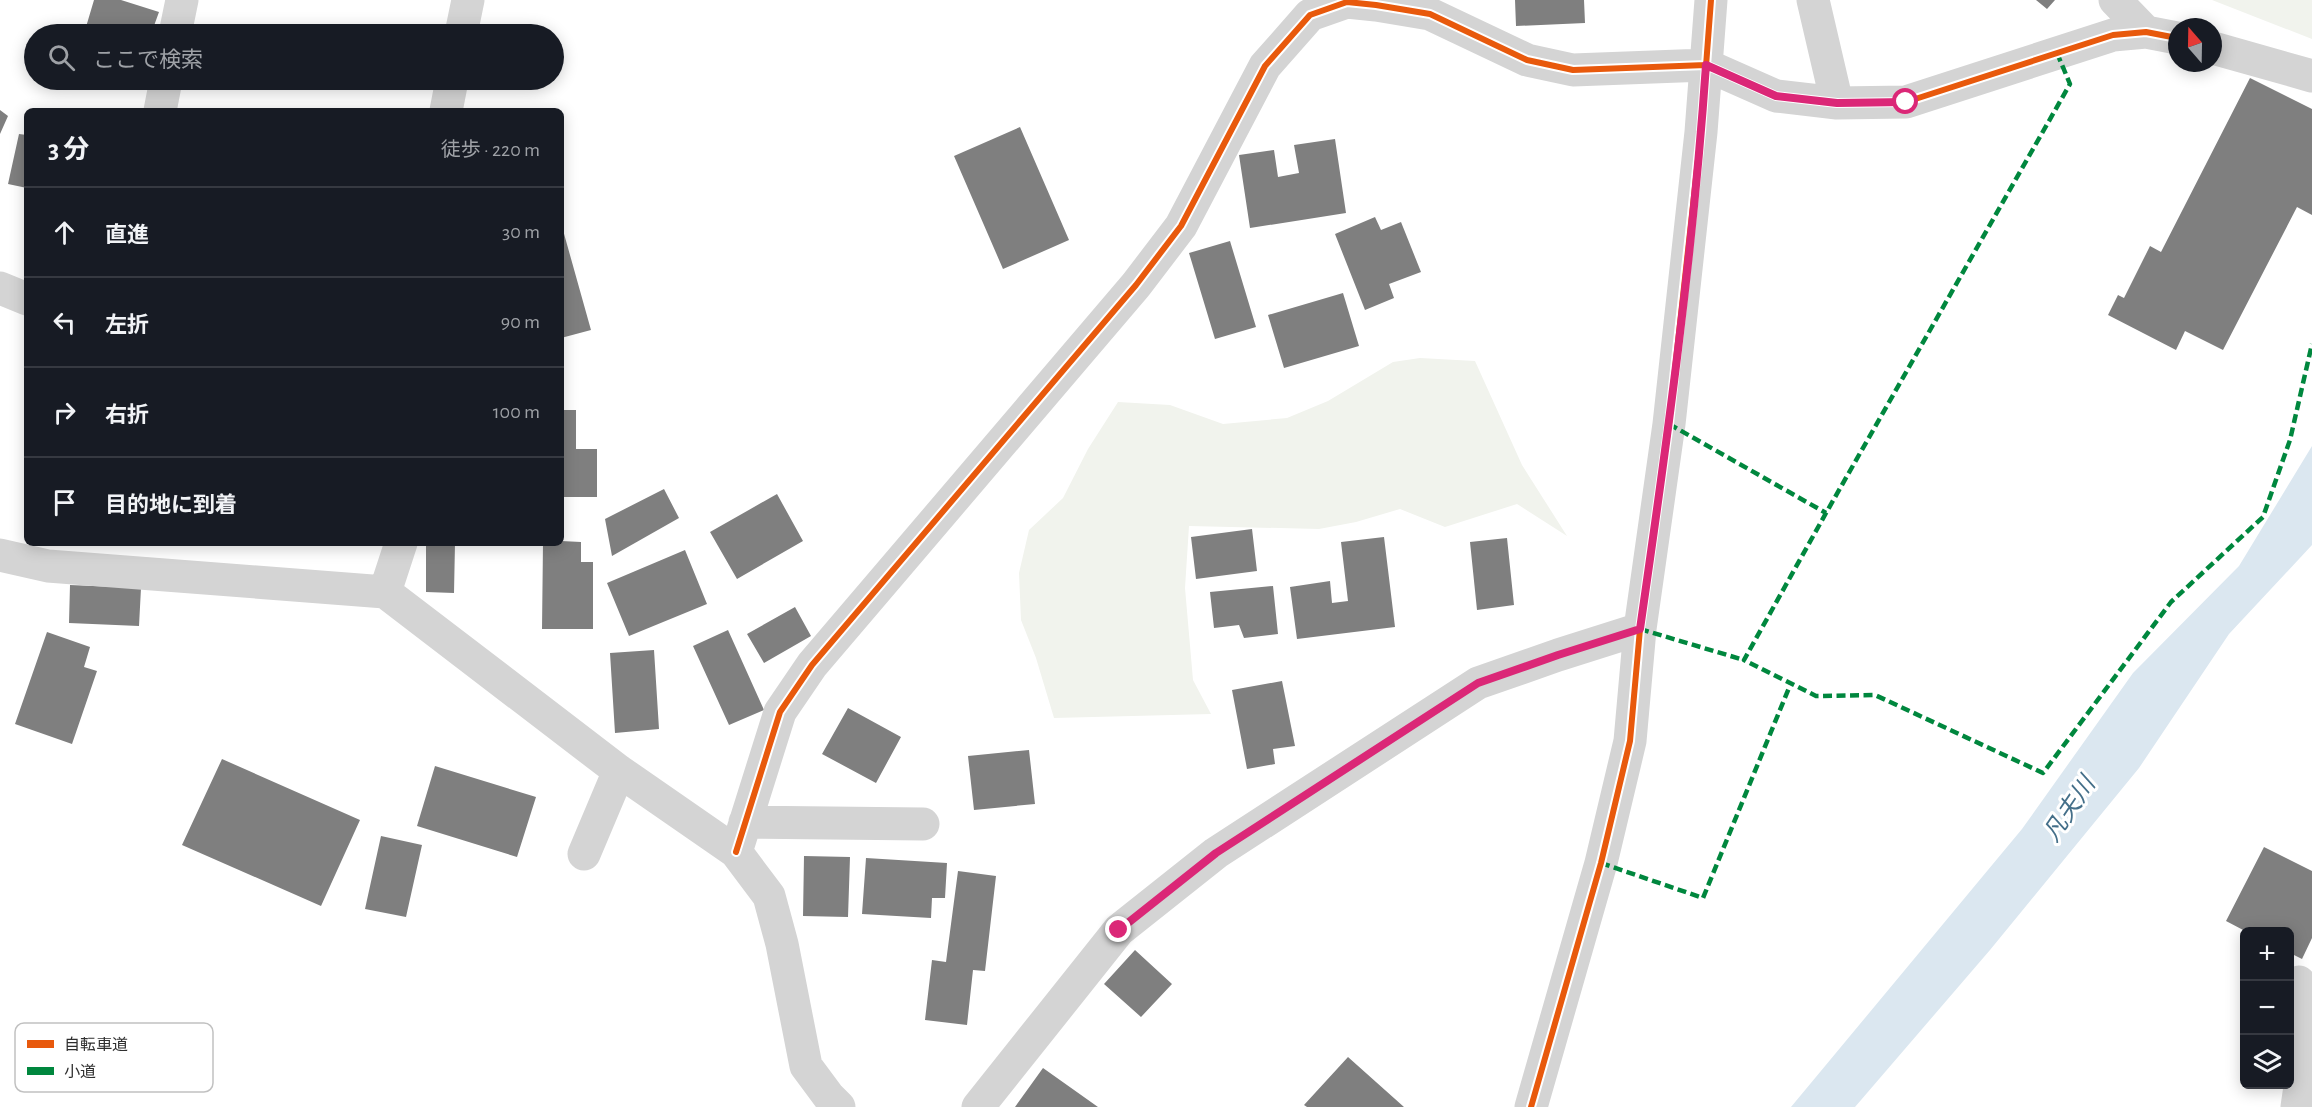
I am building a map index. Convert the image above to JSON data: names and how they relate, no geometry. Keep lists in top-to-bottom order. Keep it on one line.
{"water":["凡夫川"],"legend":["自転車道","小道"],"north":"top","page":{"search":"ここで検索","heading":["3 分","徒歩 · 220 m"],"list":[["直進","30 m"],["左折","90 m"],["右折","100 m"],"目的地に到着"],"map_buttons":["+","−"]}}
